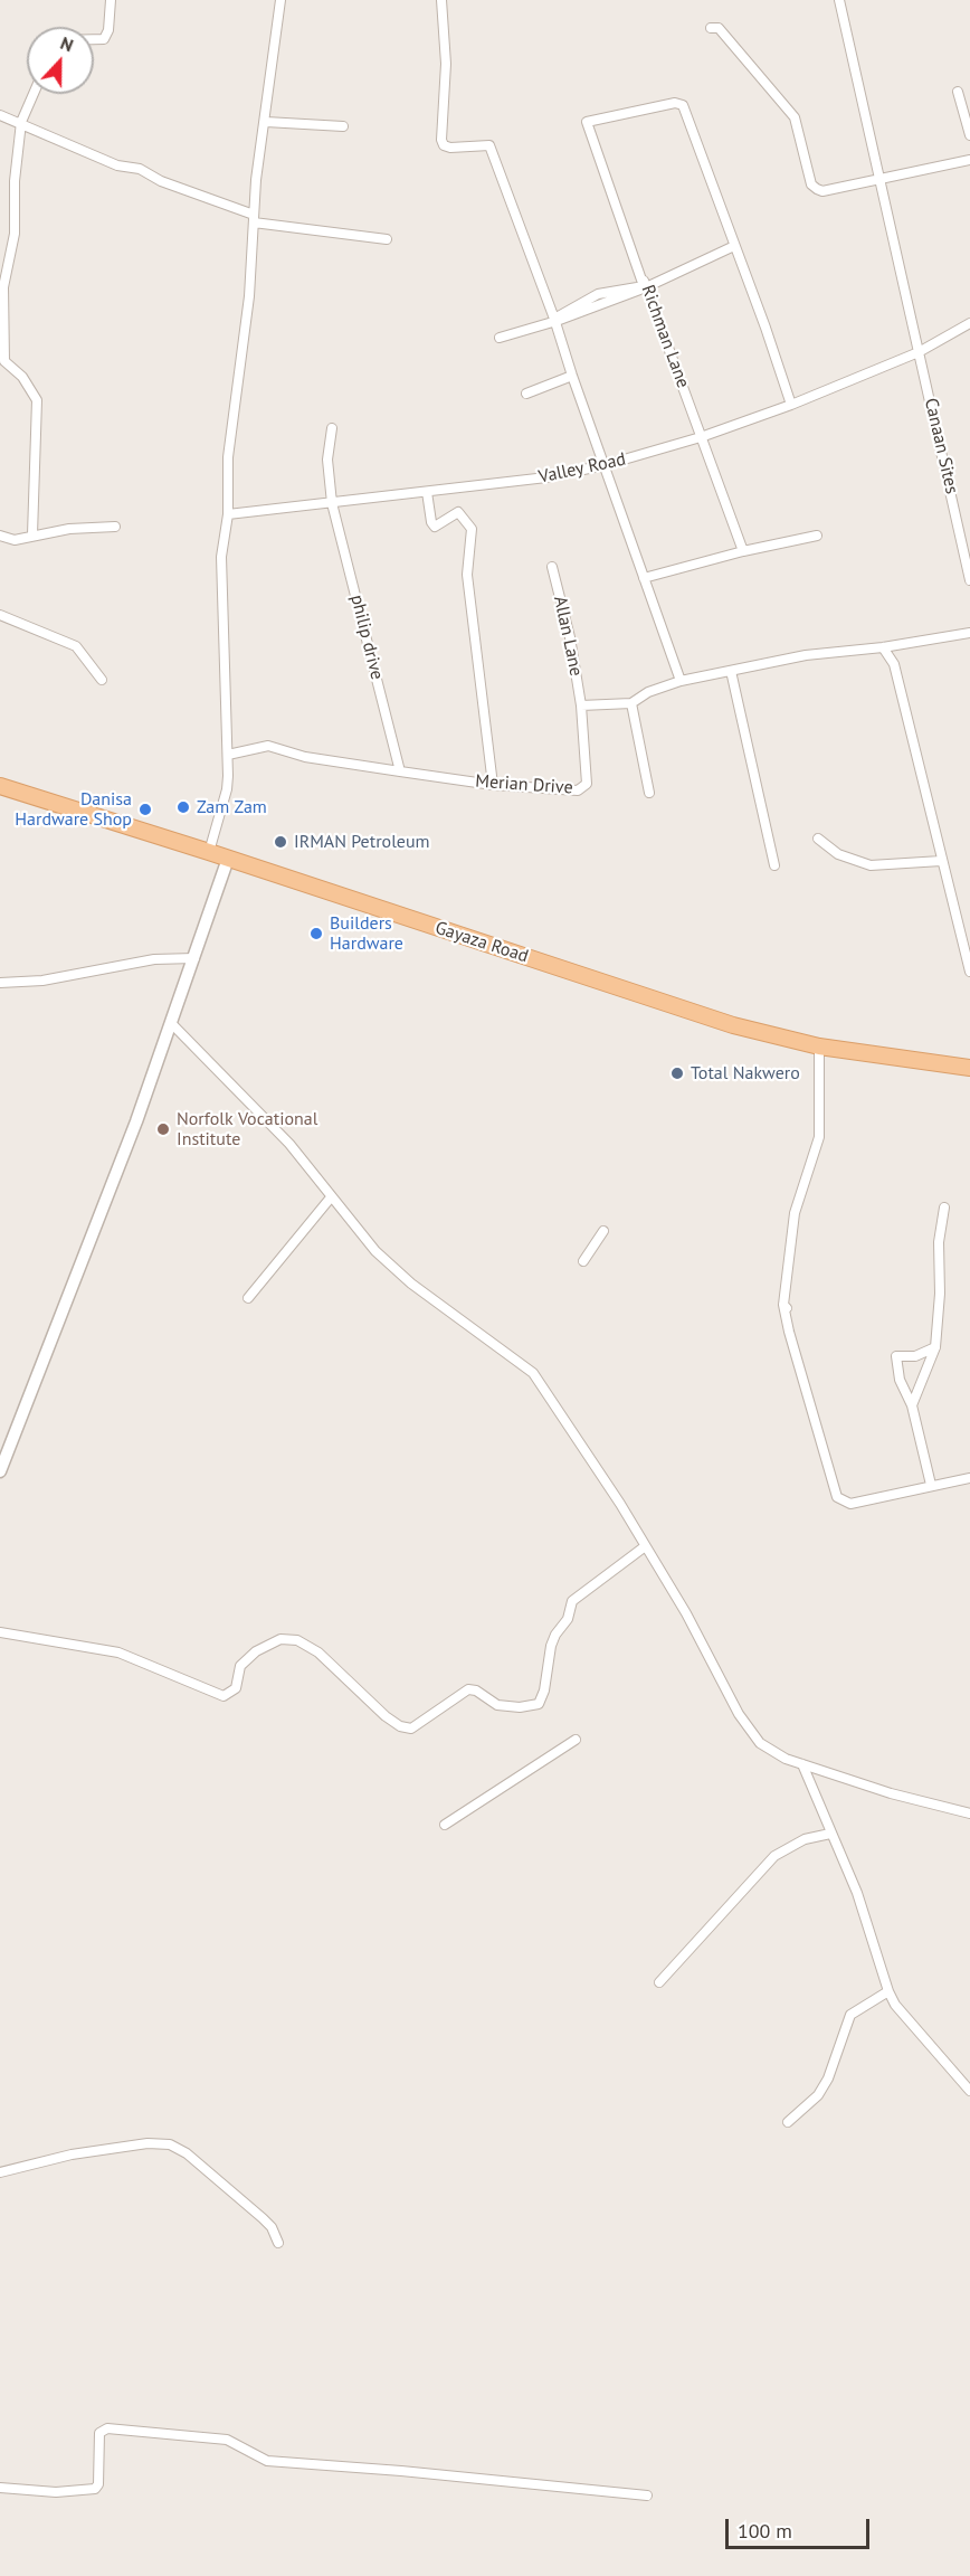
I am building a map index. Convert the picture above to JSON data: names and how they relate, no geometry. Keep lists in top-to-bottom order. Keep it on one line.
{"streets":{"main road":["Gayaza Road"],"street":["Richman Lane","Canaan Sites","Valley Road","Allan Lane","philip drive","Merian Drive"]},"crossings":[["Richman Lane","Valley Road"],["Canaan Sites","Valley Road"],["Valley Road","philip drive"],["Allan Lane","Merian Drive"],["philip drive","Merian Drive"]],"places":["Zam Zam","Danisa Hardware Shop","IRMAN Petroleum","Builders Hardware","Total Nakwero","Norfolk Vocational Institute"],"scale_bar":"100 m","north":"top"}
